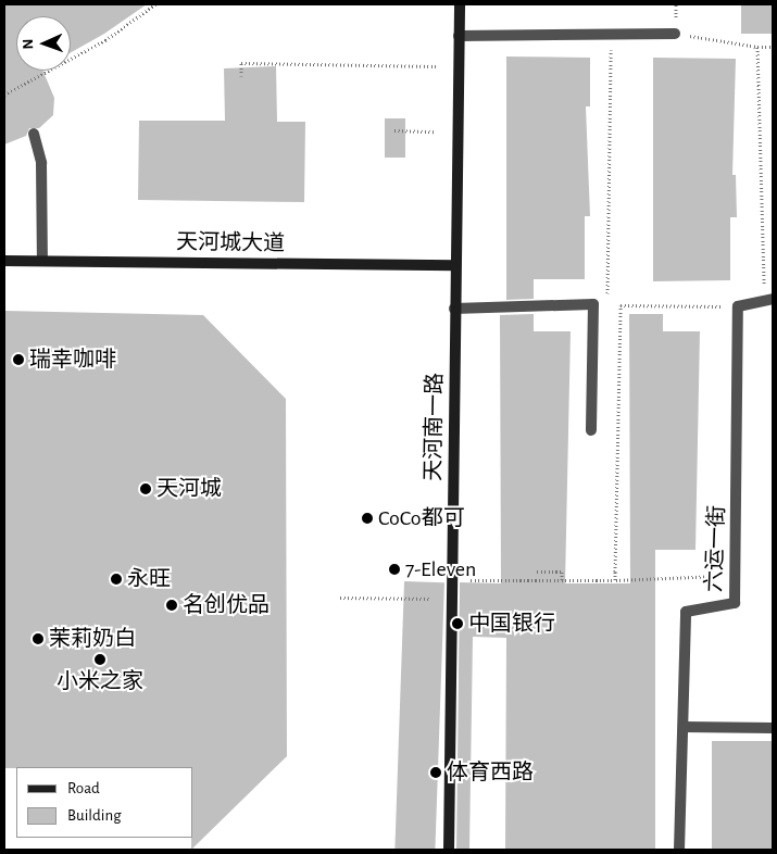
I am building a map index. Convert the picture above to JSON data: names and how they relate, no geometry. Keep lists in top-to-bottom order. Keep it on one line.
{"streets":{"street":["天河城大道","天河南一路","六运一街"]},"crossings":[["天河城大道","天河南一路"]],"places":["瑞幸咖啡","天河城","CoCo都可","7-Eleven","永旺","名创优品","中国银行","茉莉奶白","小米之家","体育西路"],"legend":["Road","Building"],"north":"left"}
